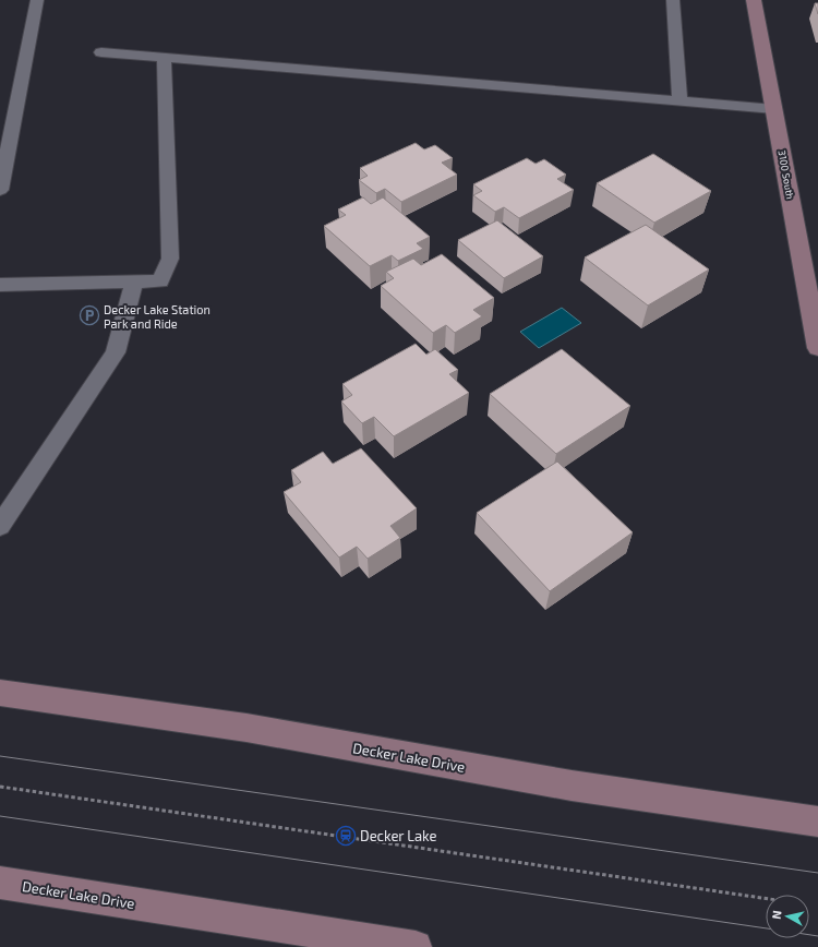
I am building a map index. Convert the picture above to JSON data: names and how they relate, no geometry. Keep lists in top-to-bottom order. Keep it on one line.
{"streets":{"street":["3100 South","Decker Lake Drive"]},"places":{"parking":["Decker Lake Station Park and Ride"],"station":["Decker Lake"]},"north":"left"}
